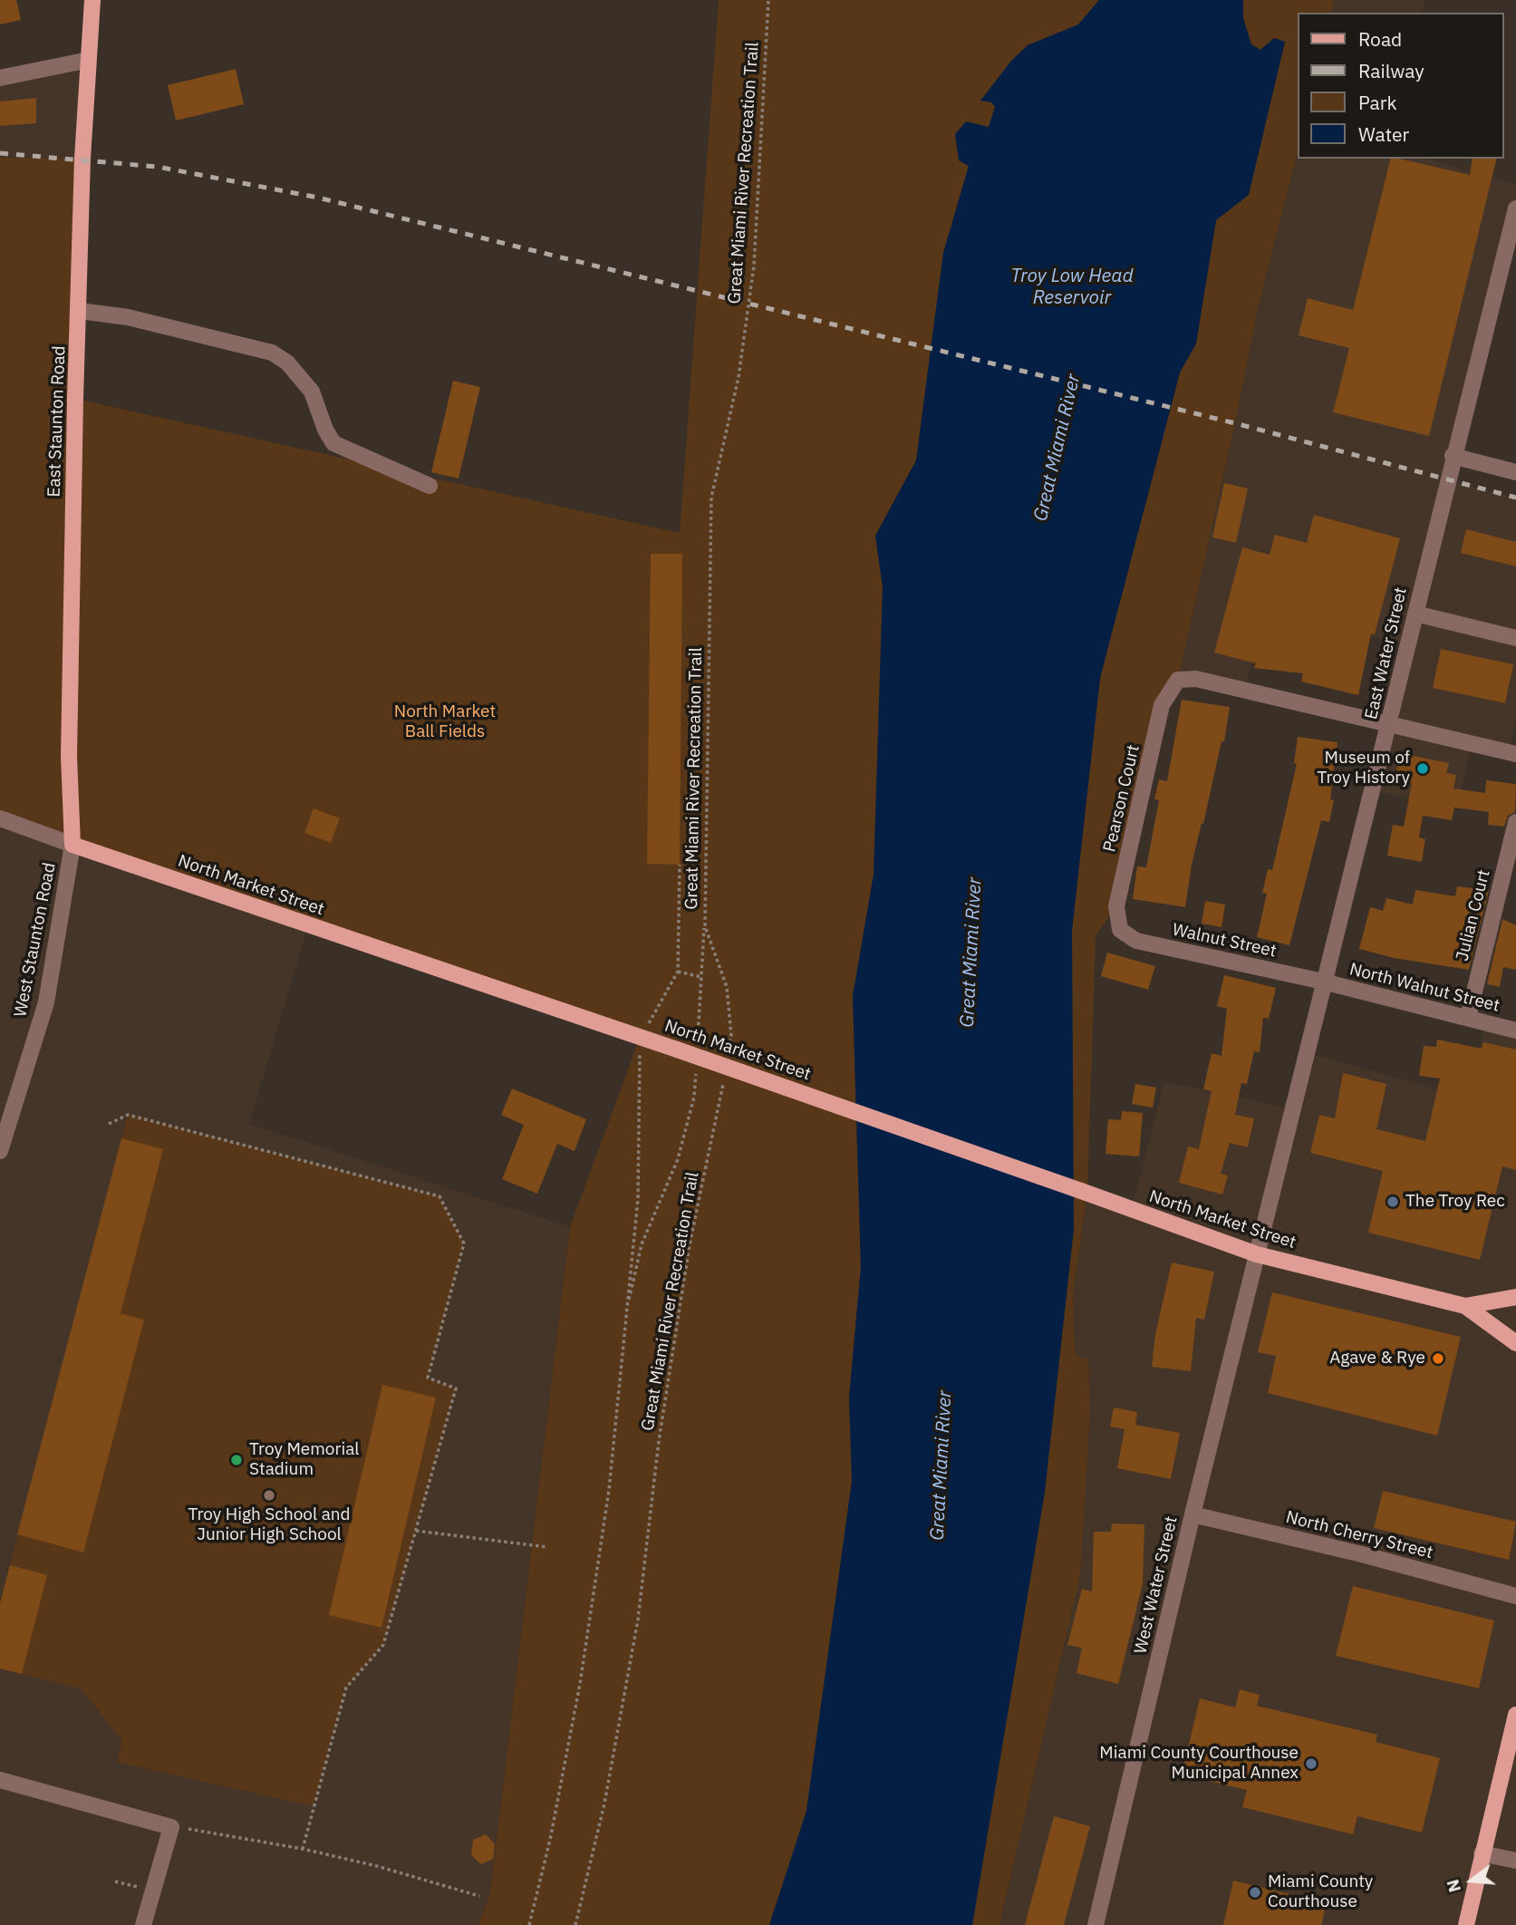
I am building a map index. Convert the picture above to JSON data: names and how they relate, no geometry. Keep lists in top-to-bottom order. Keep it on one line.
{"streets":{"main road":["East Staunton Road","North Market Street"],"street":["East Water Street","Pearson Court","Julian Court","West Staunton Road","Walnut Street","North Walnut Street","North Cherry Street","West Water Street"],"path":["Great Miami River Recreation Trail"]},"crossings":[["East Staunton Road","North Market Street"],["East Staunton Road","West Staunton Road"],["East Water Street","Pearson Court"],["East Water Street","North Market Street"],["East Water Street","Walnut Street"],["East Water Street","North Walnut Street"],["East Water Street","West Water Street"],["Pearson Court","Walnut Street"],["North Market Street","West Staunton Road"],["North Market Street","West Water Street"],["Julian Court","North Walnut Street"],["Walnut Street","North Walnut Street"],["North Cherry Street","West Water Street"]],"water":["Troy Low Head Reservoir","Great Miami River"],"parks":["North Market Ball Fields"],"places":["Museum of Troy History","The Troy Rec","Agave & Rye","Troy Memorial Stadium","Troy High School and Junior High School","Miami County Courthouse Municipal Annex","Miami County Courthouse"],"legend":["Road","Railway","Park","Water"],"north":"left"}
